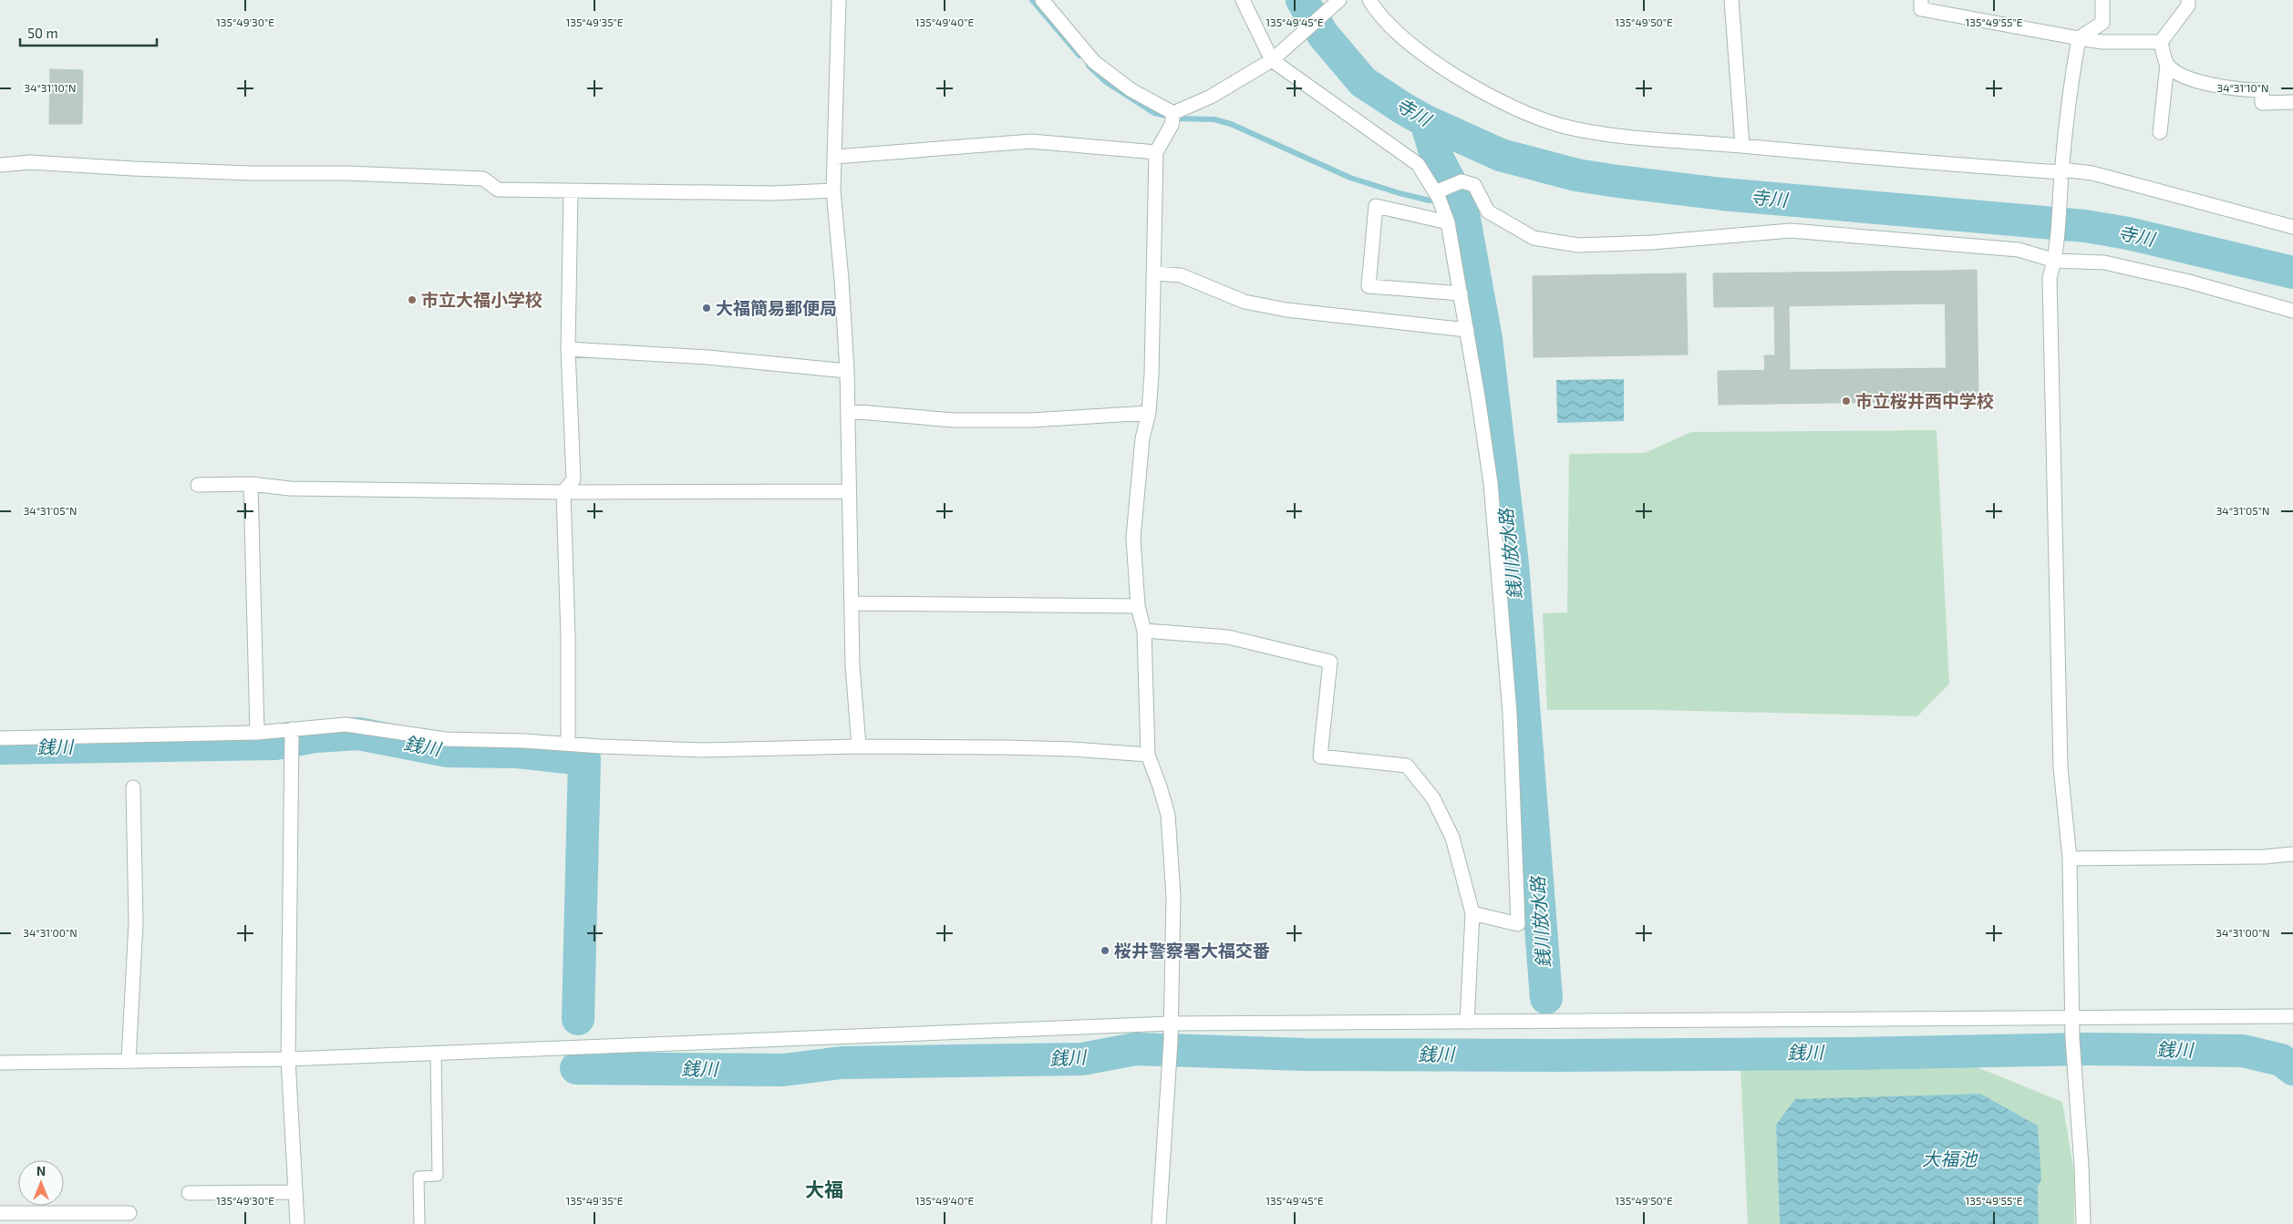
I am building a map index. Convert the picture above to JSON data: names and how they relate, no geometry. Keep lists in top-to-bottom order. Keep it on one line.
{"districts":["大福"],"water":["寺川","銭川放水路","銭川","大福池"],"places":["市立大福小学校","大福簡易郵便局","市立桜井西中学校","桜井警察署大福交番"],"scale_bar":"50 m","north":"top","coordinates":["135°49'30\"E","135°49'35\"E","135°49'40\"E","135°49'45\"E","135°49'50\"E","135°49'55\"E","34°31'10\"N","34°31'05\"N","34°31'00\"N"]}
